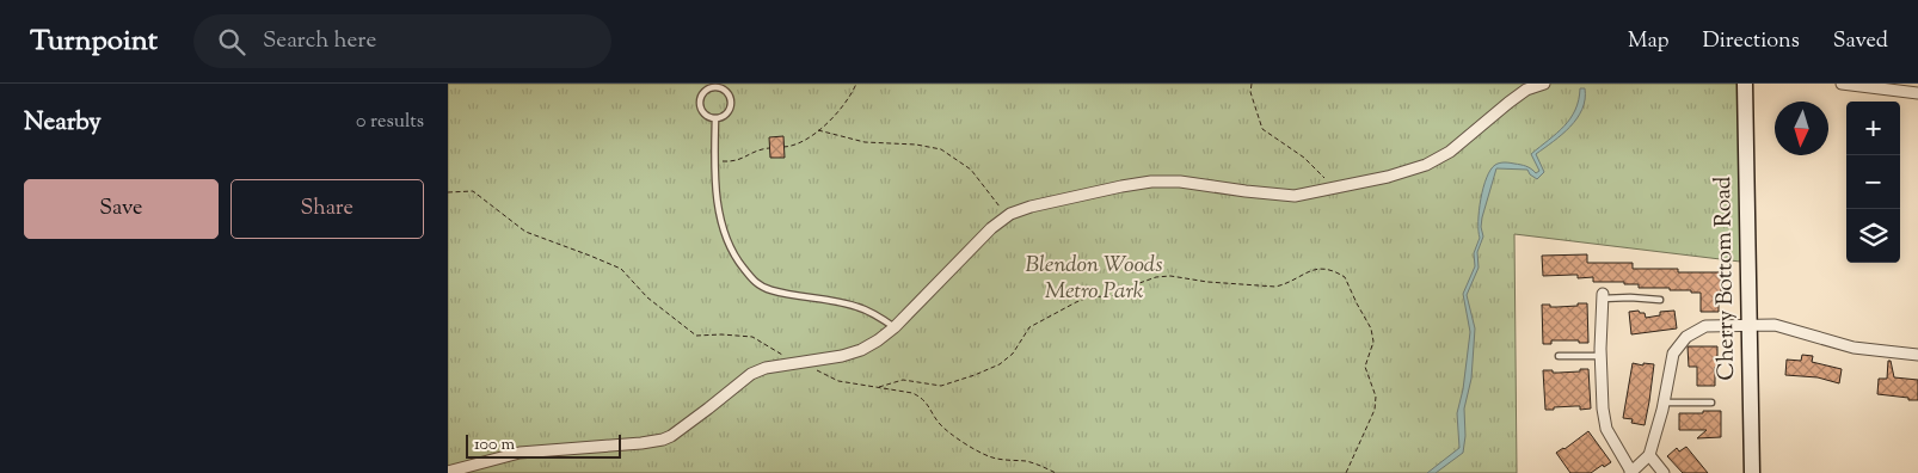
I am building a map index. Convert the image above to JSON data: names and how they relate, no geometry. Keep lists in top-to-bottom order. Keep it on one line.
{"streets":{"main road":["Cherry Bottom Road"]},"parks":["Blendon Woods Metro Park"],"scale_bar":"100 m","north":"bottom","page":{"header":"Turnpoint","search":"Search here","nav":["Map","Directions","Saved"],"heading":["Nearby","0 results"],"map_buttons":["+","−"],"buttons":["Save","Share"],"scale":"100 m"}}
